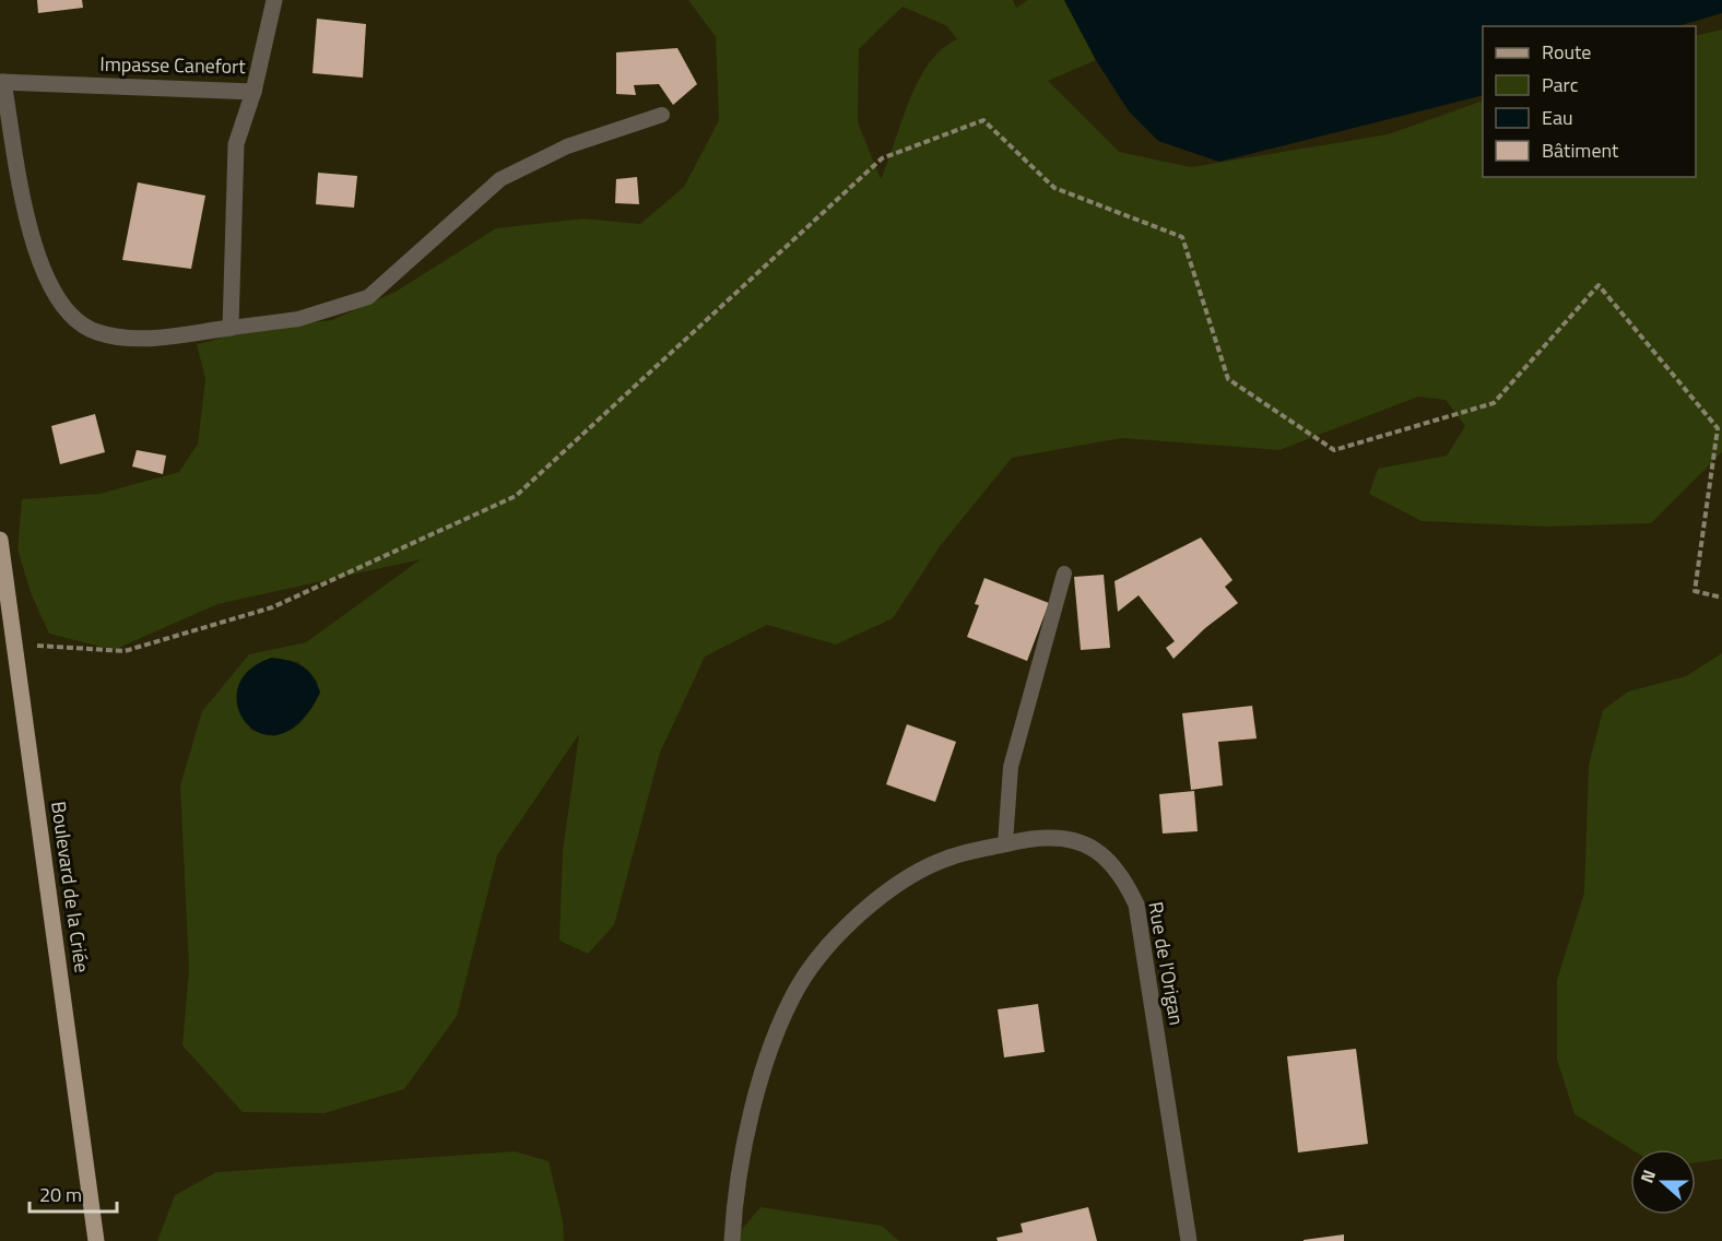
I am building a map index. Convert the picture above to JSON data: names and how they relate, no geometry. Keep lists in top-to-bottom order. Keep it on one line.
{"streets":{"main road":["Boulevard de la Criée"],"street":["Impasse Canefort","Rue de l'Origan"]},"legend":["Route","Parc","Eau","Bâtiment"],"scale_bar":"20 m","north":"left"}
